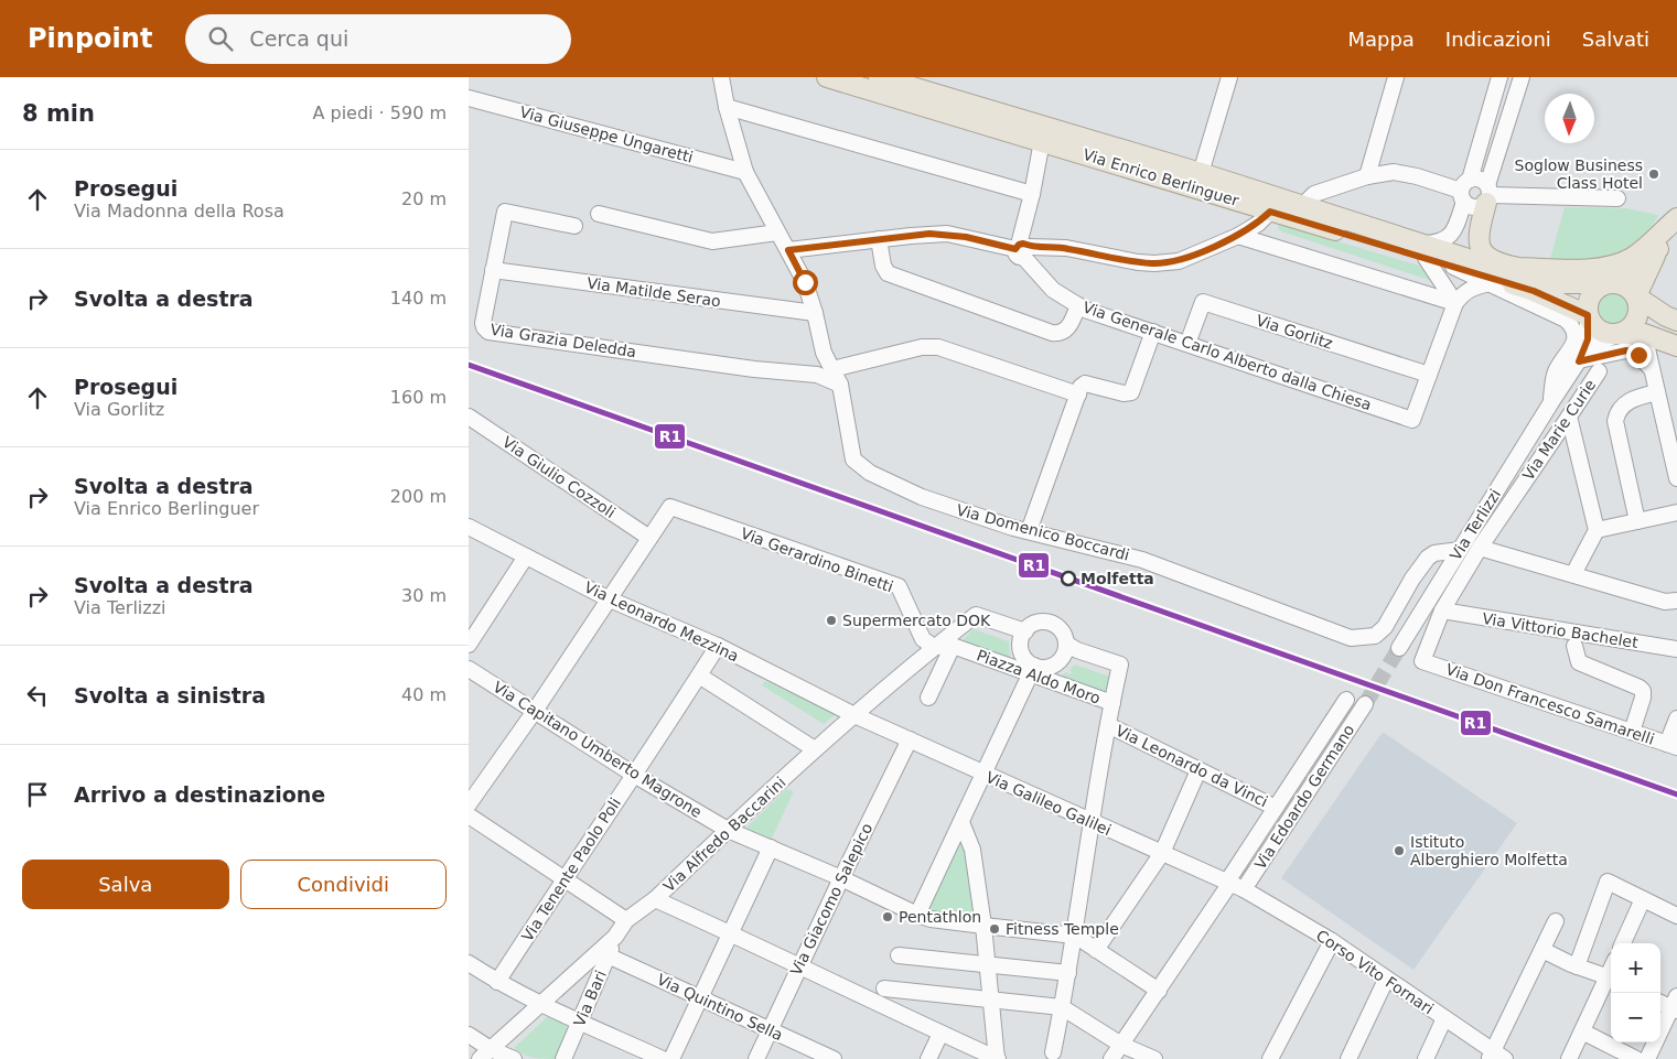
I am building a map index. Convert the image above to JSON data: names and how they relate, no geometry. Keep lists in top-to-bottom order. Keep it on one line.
{"streets":{"main road":["Via Enrico Berlinguer"],"street":["Via Giuseppe Ungaretti","Via Matilde Serao","Via Gorlitz","Via Grazia Deledda","Via Generale Carlo Alberto dalla Chiesa","Via Marie Curie","Via Giulio Cozzoli","Via Terlizzi","Via Domenico Boccardi","Via Gerardino Binetti","Via Leonardo Mezzina","Via Vittorio Bachelet","Piazza Aldo Moro","Via Don Francesco Samarelli","Via Capitano Umberto Magrone","Via Leonardo da Vinci","Via Edoardo Germano","Via Galileo Galilei","Via Alfredo Baccarini","Via Tenente Paolo Poli","Via Giacomo Salepico","Corso Vito Fornari","Via Bari","Via Quintino Sella"]},"crossings":[["Via Enrico Berlinguer","Via Terlizzi"],["Via Matilde Serao","Via Grazia Deledda"],["Via Gorlitz","Via Generale Carlo Alberto dalla Chiesa"],["Via Marie Curie","Via Vittorio Bachelet"],["Via Marie Curie","Via Don Francesco Samarelli"],["Via Giulio Cozzoli","Via Gerardino Binetti"],["Via Terlizzi","Via Domenico Boccardi"],["Via Gerardino Binetti","Piazza Aldo Moro"],["Via Gerardino Binetti","Via Alfredo Baccarini"],["Via Leonardo Mezzina","Via Galileo Galilei"],["Via Leonardo Mezzina","Via Alfredo Baccarini"],["Via Leonardo Mezzina","Via Tenente Paolo Poli"],["Piazza Aldo Moro","Via Alfredo Baccarini"],["Via Capitano Umberto Magrone","Via Alfredo Baccarini"],["Via Capitano Umberto Magrone","Via Tenente Paolo Poli"],["Via Capitano Umberto Magrone","Via Giacomo Salepico"],["Via Leonardo da Vinci","Via Edoardo Germano"],["Via Edoardo Germano","Via Galileo Galilei"],["Via Edoardo Germano","Corso Vito Fornari"],["Via Galileo Galilei","Via Alfredo Baccarini"],["Via Galileo Galilei","Via Giacomo Salepico"],["Via Galileo Galilei","Corso Vito Fornari"],["Via Alfredo Baccarini","Via Bari"],["Via Giacomo Salepico","Via Quintino Sella"],["Via Bari","Via Quintino Sella"]],"places":["Soglow Business Class Hotel","Molfetta","Supermercato DOK","Istituto Alberghiero Molfetta","Pentathlon","Fitness Temple"],"lines":["transit line R1"],"north":"bottom","page":{"header":"Pinpoint","search":"Cerca qui","nav":["Mappa","Indicazioni","Salvati"],"heading":["8 min","A piedi · 590 m"],"list":[["Prosegui","Via Madonna della Rosa","20 m"],["Svolta a destra","140 m"],["Prosegui","Via Gorlitz","160 m"],["Svolta a destra","Via Enrico Berlinguer","200 m"],["Svolta a destra","Via Terlizzi","30 m"],["Svolta a sinistra","40 m"],"Arrivo a destinazione"],"buttons":["Salva","Condividi"],"map_buttons":["+","−"]}}
